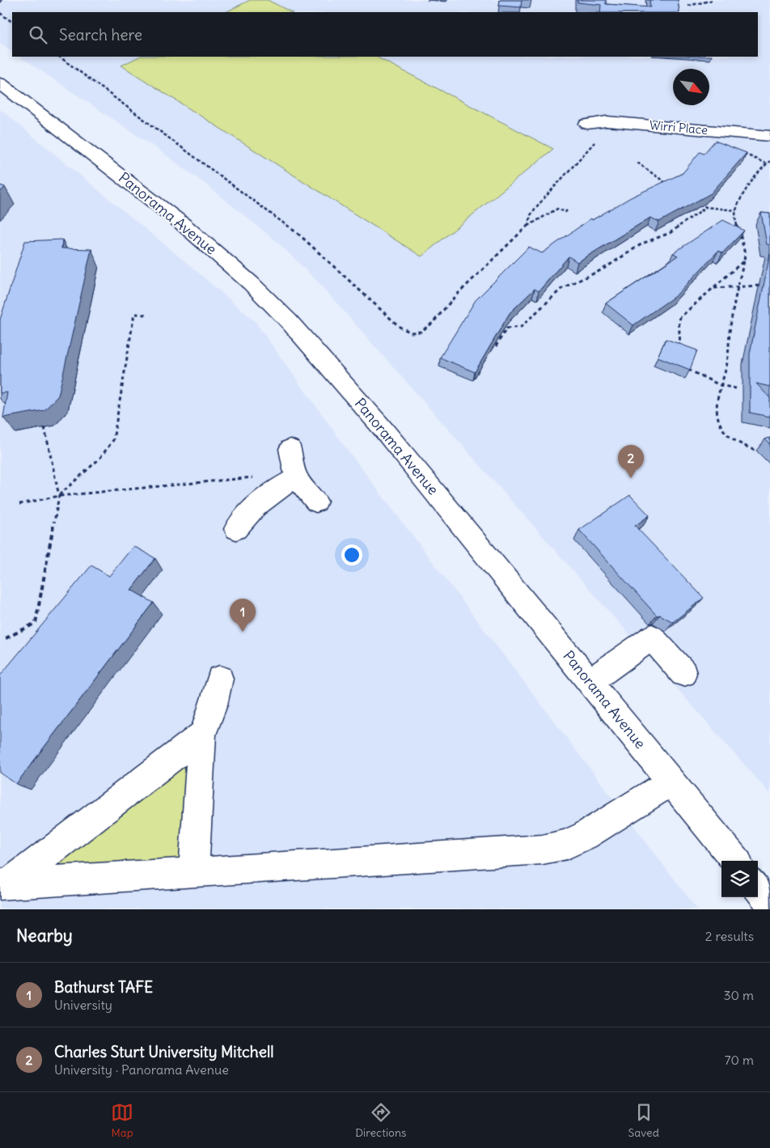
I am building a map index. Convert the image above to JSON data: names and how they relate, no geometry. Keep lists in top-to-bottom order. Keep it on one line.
{"streets":{"street":["Wirri Place","Panorama Avenue"]},"north":"bottom right","page":{"search":"Search here","pins":["2","1"],"heading":["Nearby","2 results"],"list":[{"mark":"1","name":"Bathurst TAFE","note":"University","value":"30 m"},{"mark":"2","name":"Charles Sturt University Mitchell","note":"University · Panorama Avenue","value":"70 m"}],"nav":["Map","Directions","Saved"]}}
